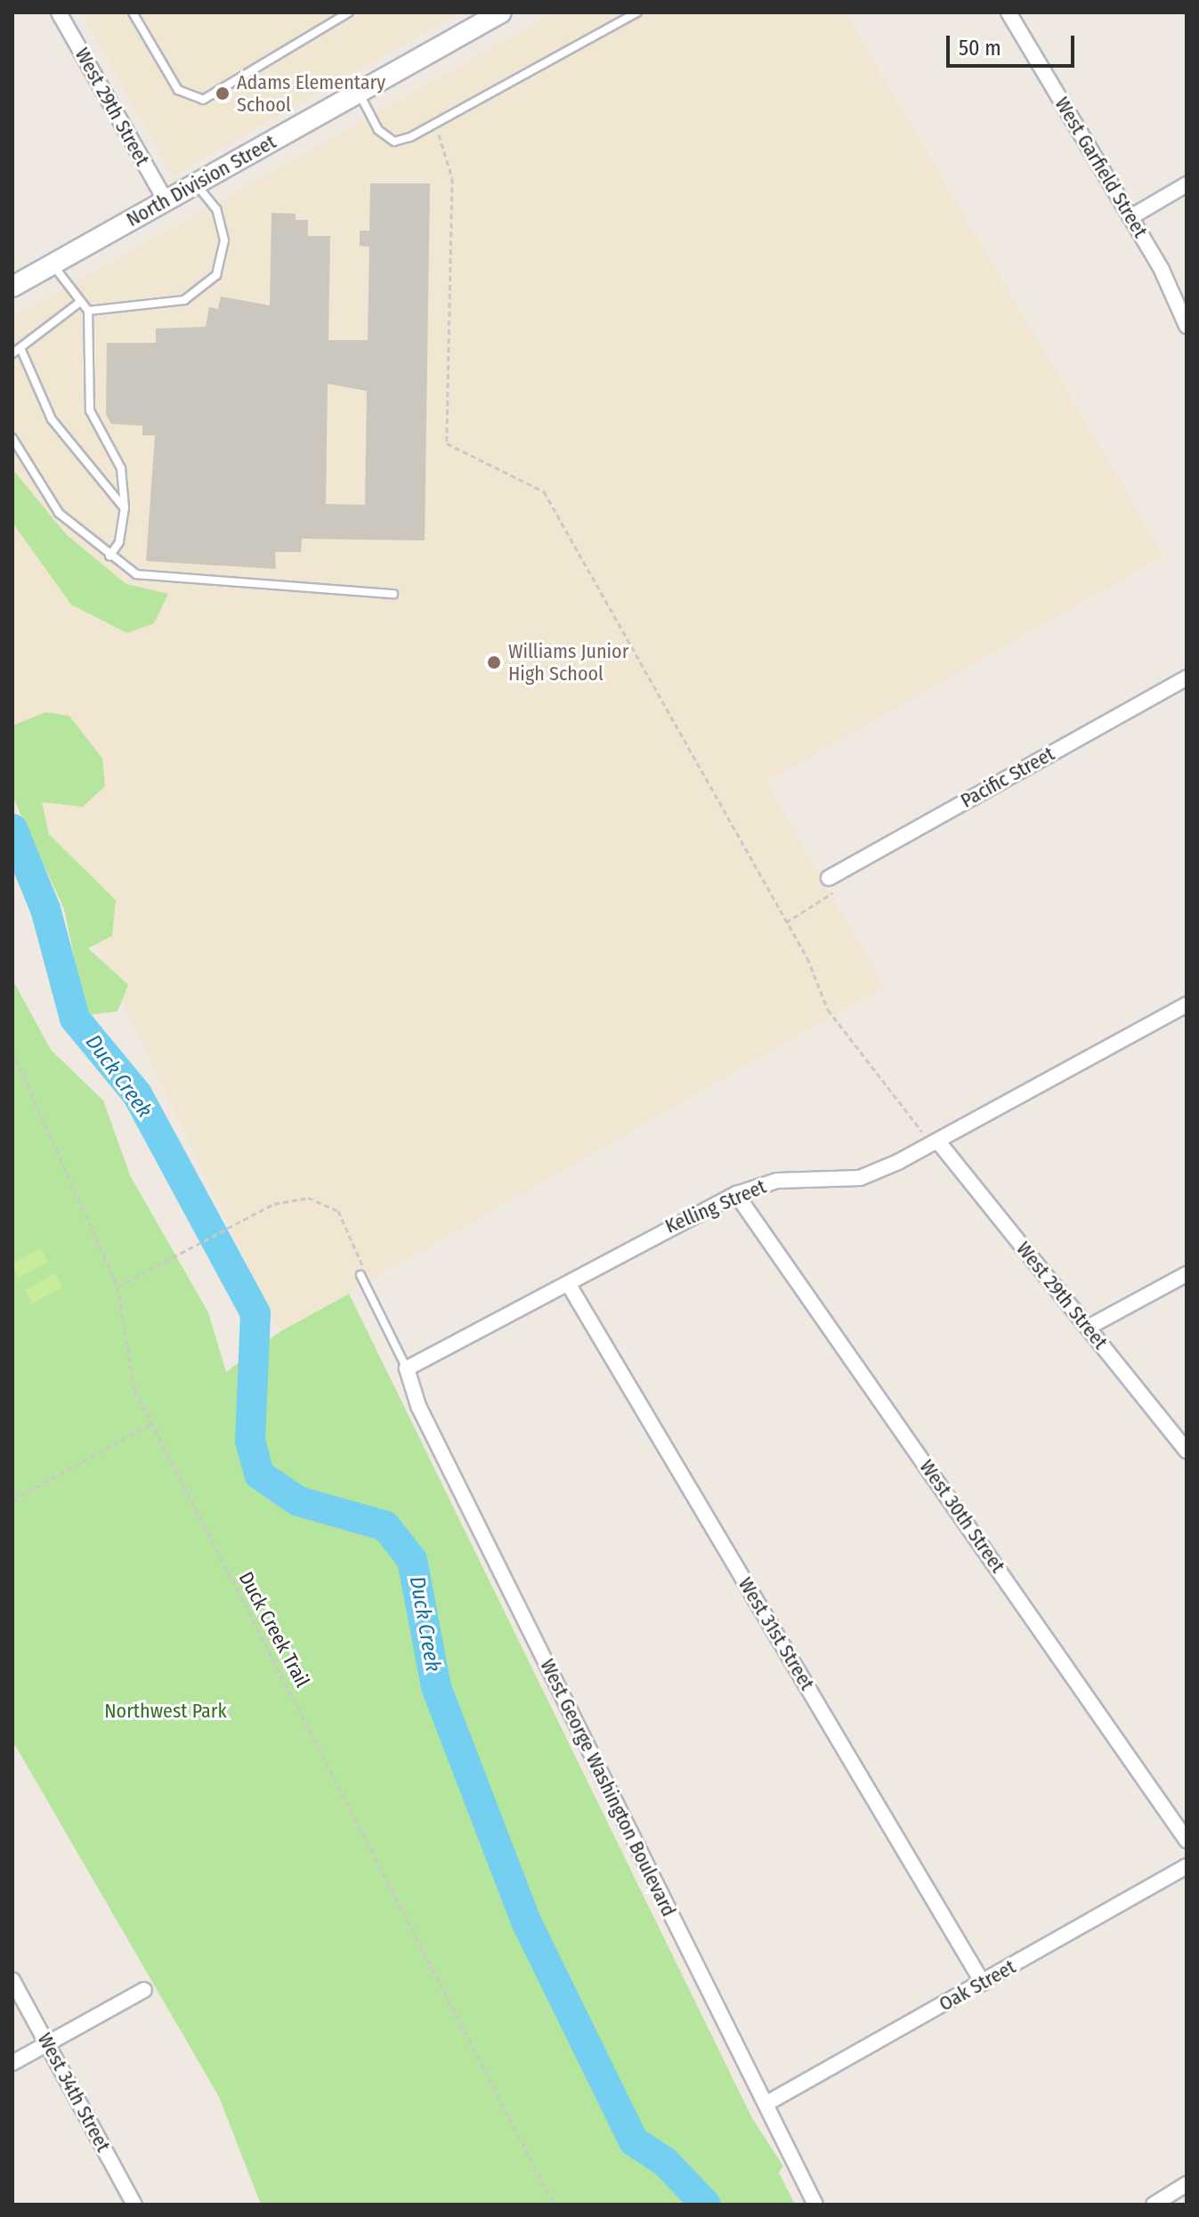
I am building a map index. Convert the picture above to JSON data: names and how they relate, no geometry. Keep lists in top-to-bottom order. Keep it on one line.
{"streets":{"main road":["North Division Street"],"street":["West 29th Street","West Garfield Street","Pacific Street","Kelling Street","West 30th Street","West 31st Street","West George Washington Boulevard","Oak Street","West 34th Street"],"path":["Duck Creek Trail"]},"crossings":[["West 29th Street","North Division Street"],["West 29th Street","Kelling Street"],["Kelling Street","West 30th Street"],["Kelling Street","West 31st Street"],["Kelling Street","West George Washington Boulevard"],["West 31st Street","Oak Street"],["West George Washington Boulevard","Oak Street"]],"water":["Duck Creek"],"parks":["Northwest Park"],"places":["Adams Elementary School","Williams Junior High School"],"scale_bar":"50 m"}
